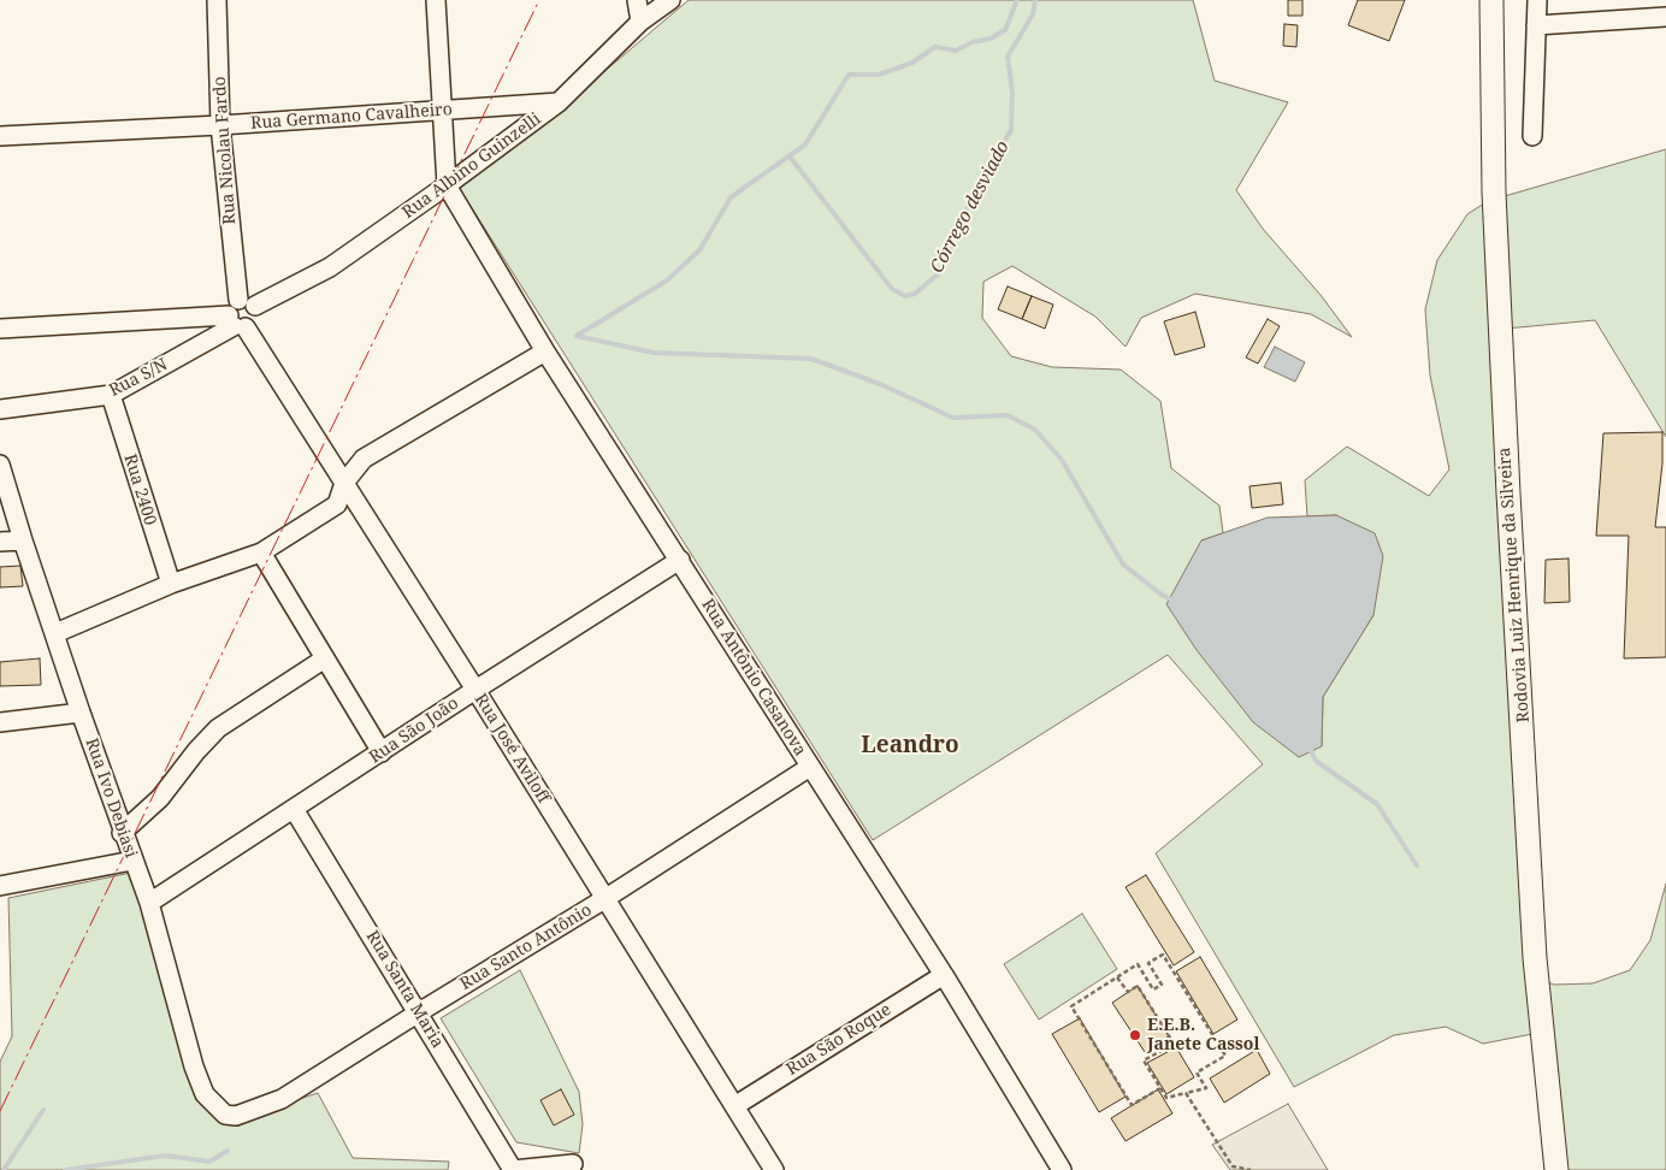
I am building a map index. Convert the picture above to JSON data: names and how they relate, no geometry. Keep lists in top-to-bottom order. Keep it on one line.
{"streets":{"main road":["Rodovia Luiz Henrique da Silveira"],"street":["Rua Germano Cavalheiro","Rua Nicolau Fardo","Rua Albino Guinzelli","Rua S/N","Rua 2400","Rua Antônio Casanova","Rua São João","Rua José Aviloff","Rua Ivo Debiasi","Rua Santo Antônio","Rua Santa Maria","Rua São Roque"]},"crossings":[["Rua Germano Cavalheiro","Rua Nicolau Fardo"],["Rua Germano Cavalheiro","Rua Albino Guinzelli"],["Rua Nicolau Fardo","Rua Albino Guinzelli"],["Rua Albino Guinzelli","Rua Antônio Casanova"],["Rua S/N","Rua 2400"],["Rua S/N","Rua José Aviloff"],["Rua Antônio Casanova","Rua São João"],["Rua Antônio Casanova","Rua Santo Antônio"],["Rua Antônio Casanova","Rua São Roque"],["Rua São João","Rua José Aviloff"],["Rua São João","Rua Ivo Debiasi"],["Rua São João","Rua Santa Maria"],["Rua José Aviloff","Rua Santo Antônio"],["Rua José Aviloff","Rua São Roque"],["Rua Ivo Debiasi","Rua Santo Antônio"],["Rua Santo Antônio","Rua Santa Maria"]],"districts":["Leandro"],"water":["Córrego desviado"],"places":["E.E.B. Janete Cassol"]}
